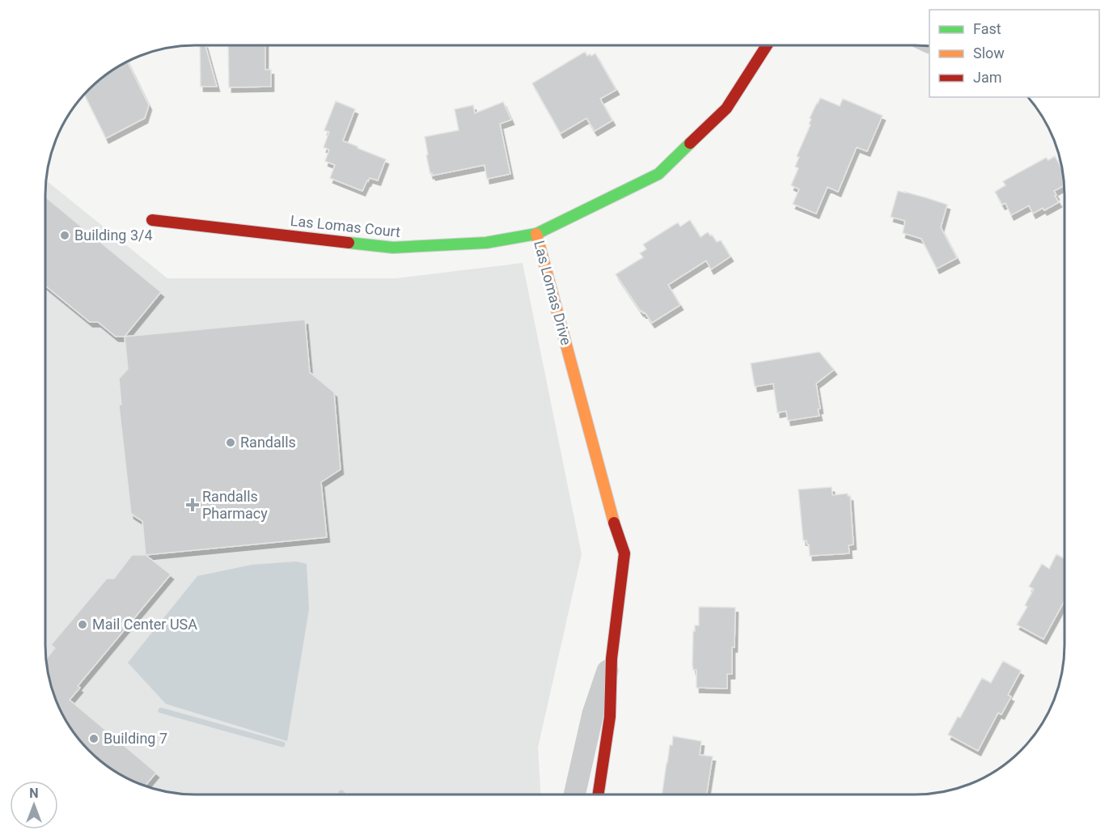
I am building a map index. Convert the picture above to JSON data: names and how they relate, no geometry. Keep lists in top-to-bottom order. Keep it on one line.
{"streets":{"street":["Las Lomas Court","Las Lomas Drive"]},"crossings":[["Las Lomas Court","Las Lomas Drive"]],"places":{"other":["Building 3/4","Randalls","Mail Center USA","Building 7"],"health":["Randalls Pharmacy"]},"legend":["Fast","Slow","Jam"],"north":"top"}
